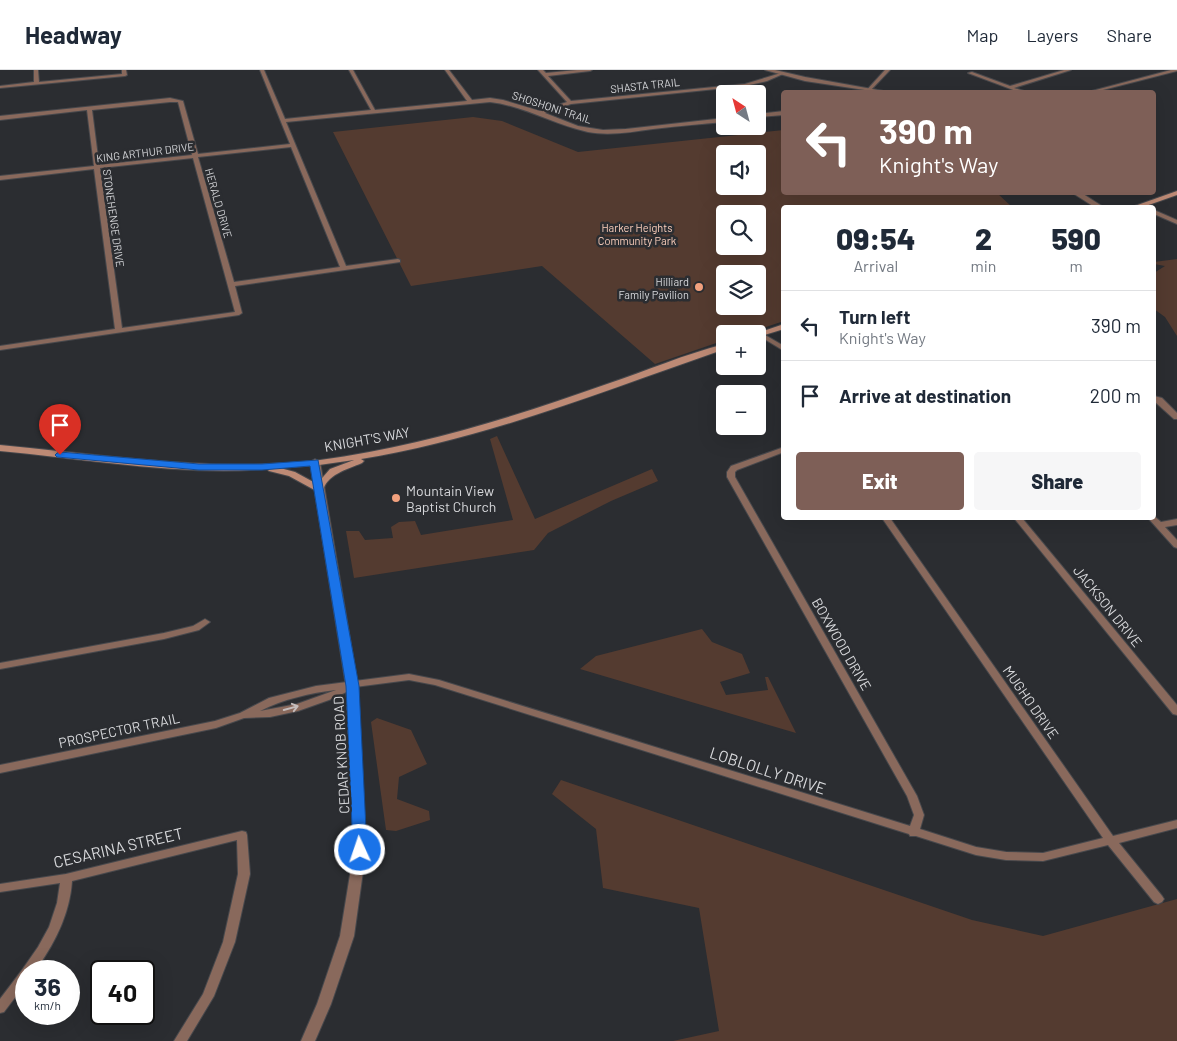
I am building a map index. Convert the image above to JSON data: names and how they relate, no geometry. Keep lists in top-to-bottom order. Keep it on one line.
{"streets":{"main road":["KNIGHT'S WAY"],"street":["SHASTA TRAIL","SHOSHONI TRAIL","KING ARTHUR DRIVE","HERALD DRIVE","STONEHENGE DRIVE","JACKSON DRIVE","BOXWOOD DRIVE","MUGHO DRIVE","PROSPECTOR TRAIL","CEDAR KNOB ROAD","LOBLOLLY DRIVE","CESARINA STREET"]},"crossings":[["SHASTA TRAIL","SHOSHONI TRAIL"],["KING ARTHUR DRIVE","HERALD DRIVE"],["KING ARTHUR DRIVE","STONEHENGE DRIVE"],["HERALD DRIVE","STONEHENGE DRIVE"],["KNIGHT'S WAY","CEDAR KNOB ROAD"],["BOXWOOD DRIVE","LOBLOLLY DRIVE"],["MUGHO DRIVE","LOBLOLLY DRIVE"],["PROSPECTOR TRAIL","CEDAR KNOB ROAD"],["PROSPECTOR TRAIL","LOBLOLLY DRIVE"],["CEDAR KNOB ROAD","LOBLOLLY DRIVE"]],"parks":["Harker Heights Community Park"],"places":["Hilliard Family Pavilion","Mountain View Baptist Church"],"north":"top left","page":{"header":"Headway","nav":["Map","Layers","Share"],"map_buttons":["+","−"],"turn":["390 m","Knight's Way"],"eta":["09:54","Arrival","2","min","590","m"],"list":[{"name":"Turn left","note":"Knight's Way","value":"390 m"},{"name":"Arrive at destination","value":"200 m"}],"buttons":["Exit","Share"],"speed":"36 km/h","limit":"40"}}
